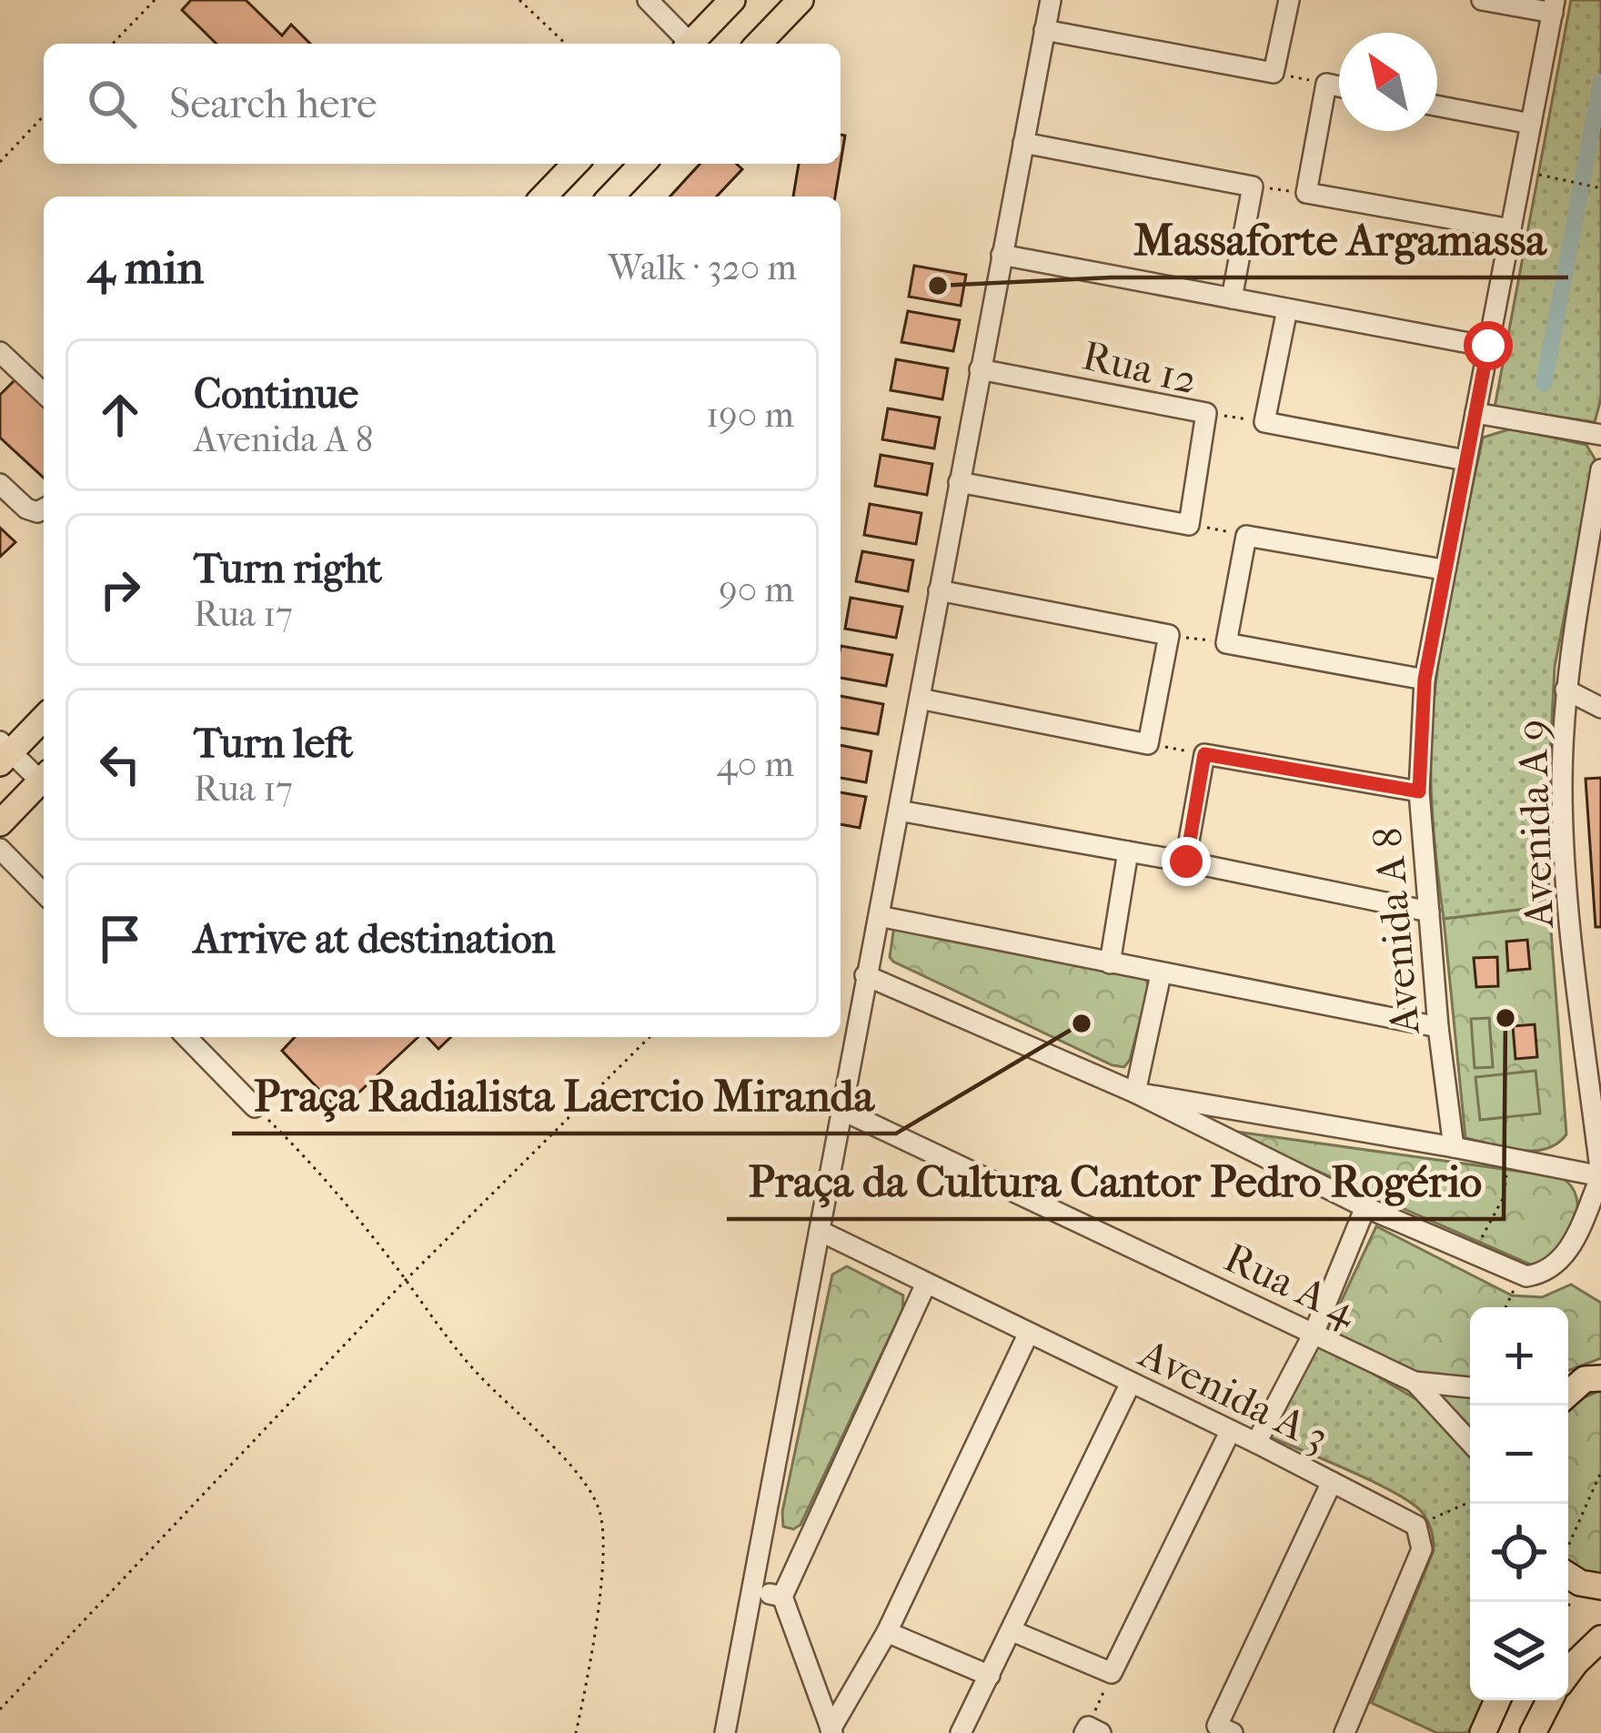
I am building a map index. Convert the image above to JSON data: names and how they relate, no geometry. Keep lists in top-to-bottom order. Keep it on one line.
{"streets":{"street":["Rua 12","Avenida A 9","Avenida A 8","Rua A 4","Avenida A 3"]},"places":["Massaforte Argamassa","Praça da Cultura Cantor Pedro Rogério","Praça Radialista Laercio Miranda"],"north":"top left","page":{"search":"Search here","heading":["4 min","Walk · 320 m"],"list":[["Continue","Avenida A 8","190 m"],["Turn right","Rua 17","90 m"],["Turn left","Rua 17","40 m"],"Arrive at destination"],"map_buttons":["+","−"]}}
